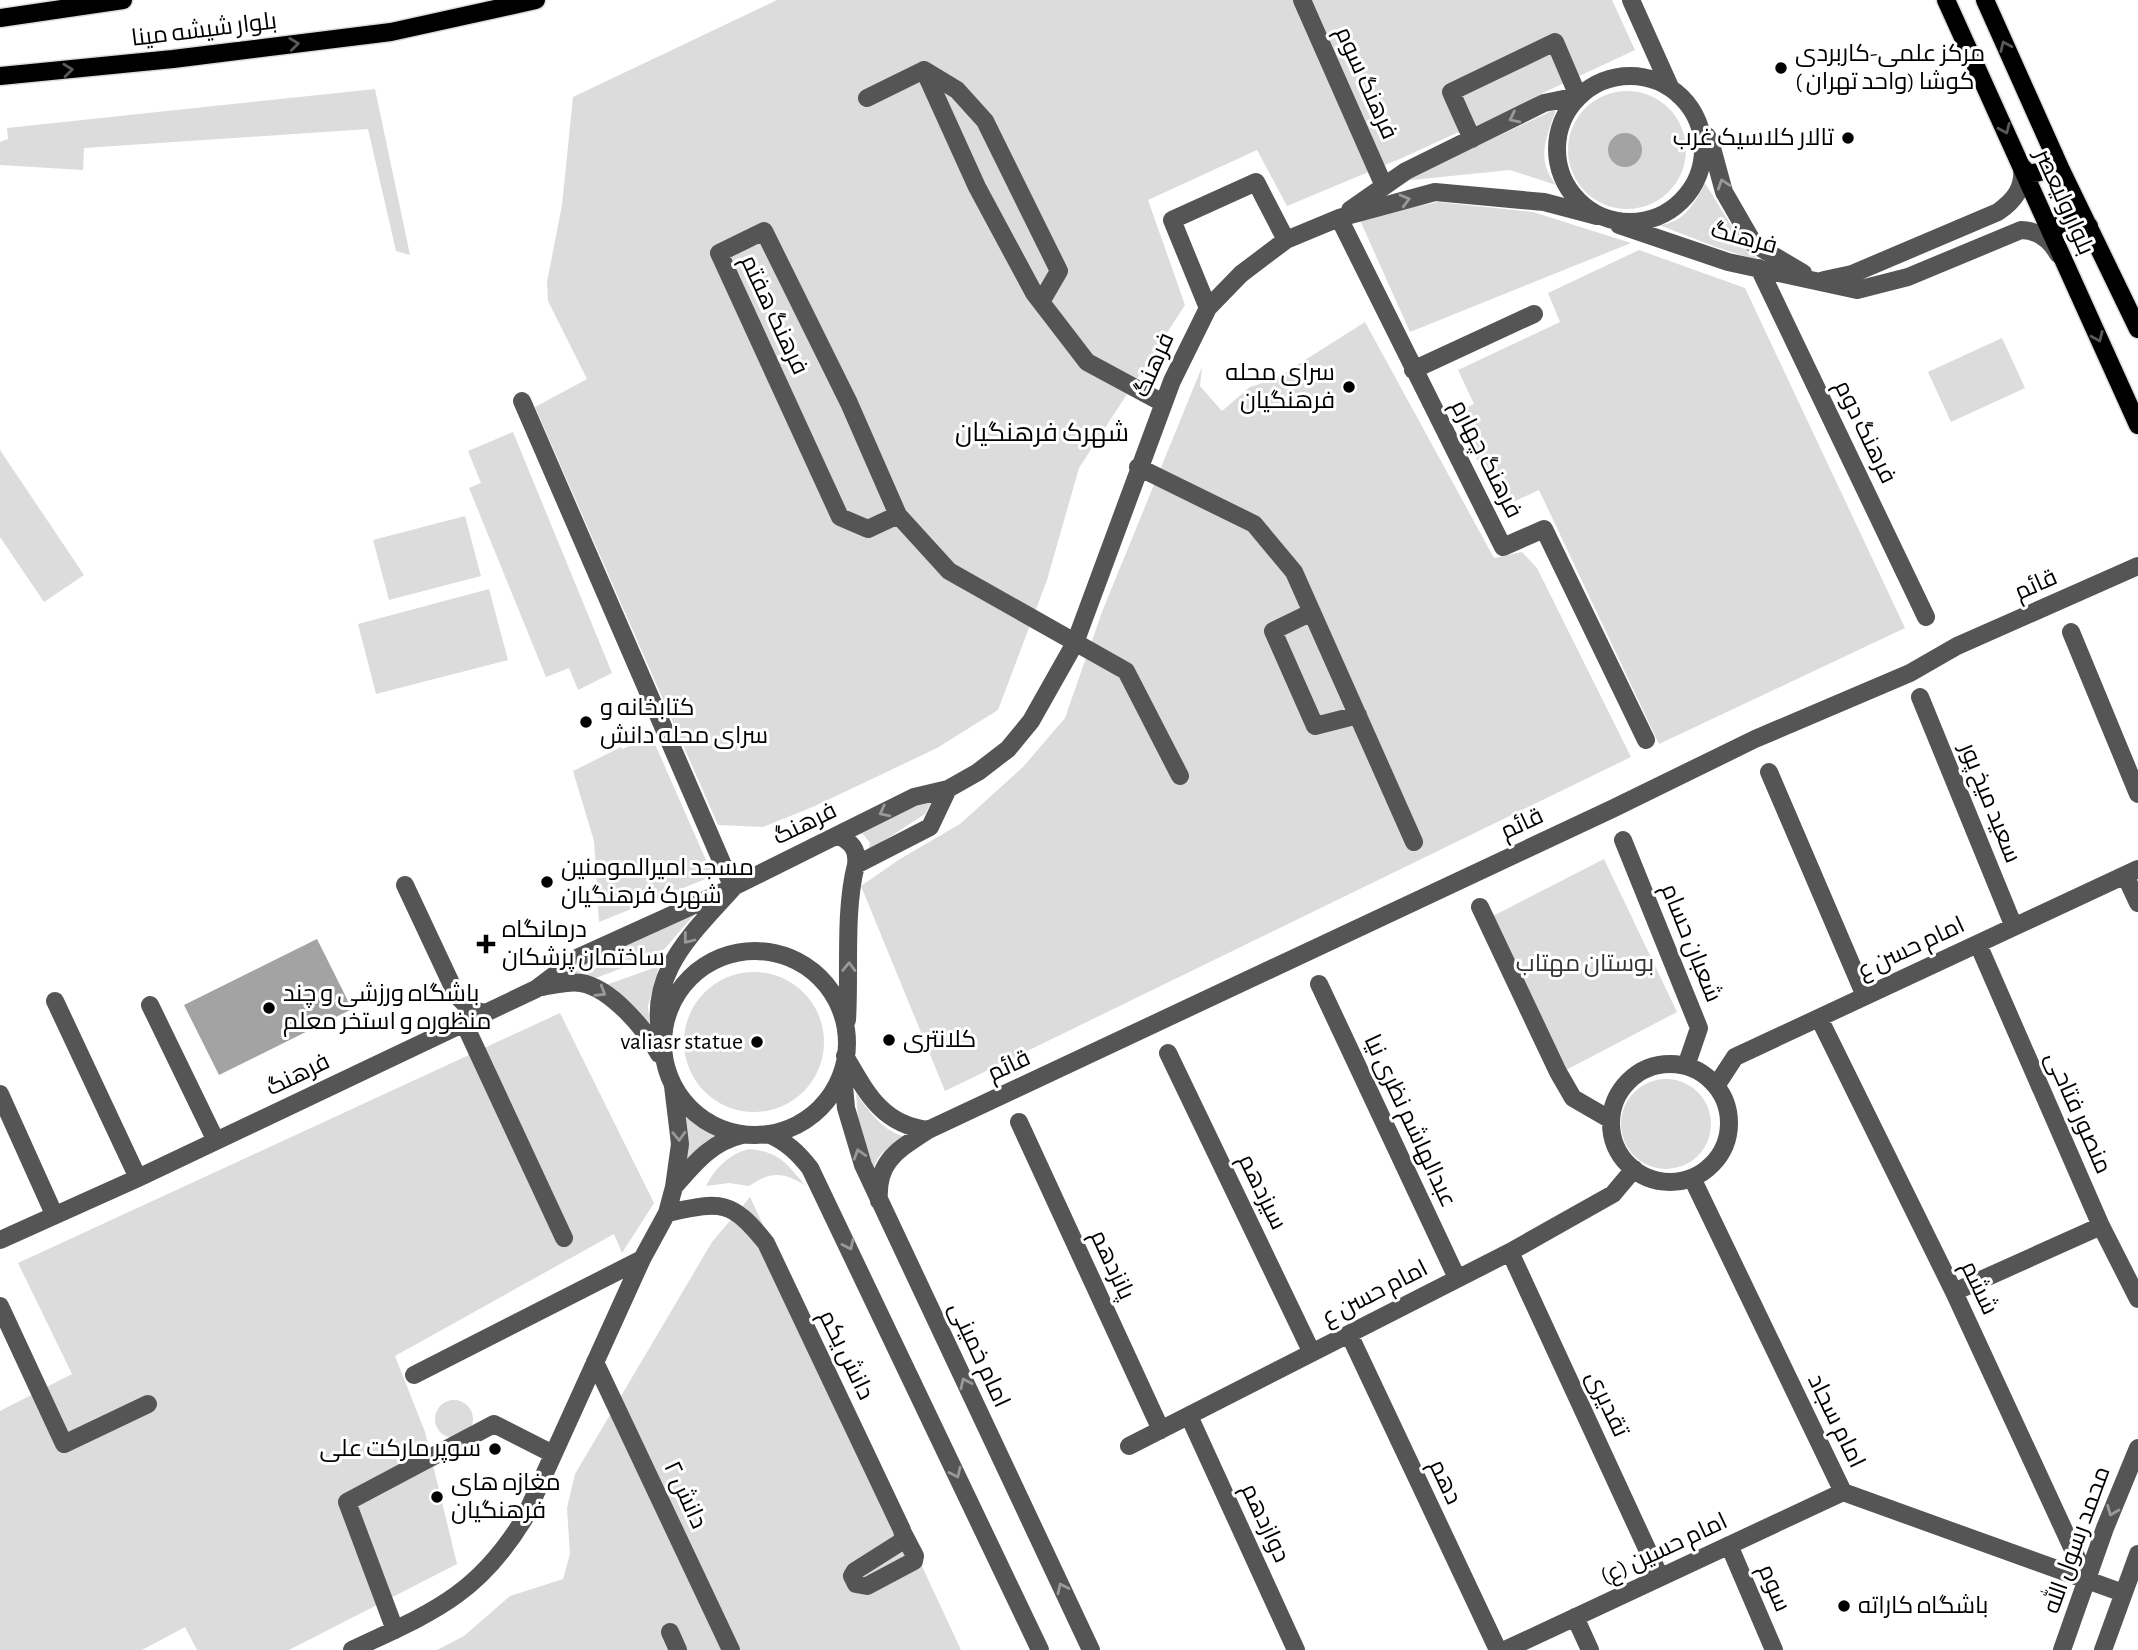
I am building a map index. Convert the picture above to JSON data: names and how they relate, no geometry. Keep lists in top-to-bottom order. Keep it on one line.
{"streets":{"main road":["بلوار شیشه مینا","بلوار ولیعصر"],"street":["فرهنگ سوم","فرهنگ","فرهنگ هفتم","فرهنگ دوم","فرهنگ چهارم","قائم","سعید میخ پور","شعبان حسام","امام حسن ع","منصور فتاحی","عبدالهاشم نظری نیا","سیزدهم","پانزدهم","ششم","دانش یکم","امام خمینی","تقدیری","امام سجاد","دهم","دانش ۲","دوازدهم","محمد رسول الله","امام حسین (ع)","سوم"]},"crossings":[["فرهنگ سوم","فرهنگ"],["بلوار ولیعصر","فرهنگ"],["فرهنگ","فرهنگ هفتم"],["فرهنگ","فرهنگ دوم"],["فرهنگ","فرهنگ چهارم"],["قائم","امام خمینی"],["سعید میخ پور","امام حسن ع"],["شعبان حسام","امام حسن ع"],["شعبان حسام","امام سجاد"],["امام حسن ع","منصور فتاحی"],["امام حسن ع","عبدالهاشم نظری نیا"],["امام حسن ع","سیزدهم"],["امام حسن ع","پانزدهم"],["امام حسن ع","ششم"],["امام حسن ع","تقدیری"],["امام حسن ع","امام سجاد"],["امام حسن ع","دهم"],["امام حسن ع","دوازدهم"],["ششم","امام سجاد"],["ششم","محمد رسول الله"],["تقدیری","امام حسین (ع)"],["امام سجاد","محمد رسول الله"],["امام سجاد","امام حسین (ع)"],["امام حسین (ع)","سوم"]],"one_way":["بلوار شیشه مینا","محمد رسول الله"],"districts":["شهرک فرهنگیان"],"parks":["بوستان مهتاب"],"places":{"other":["مرکز علمی-کاربردی کوشا (واحد تهران )","تالار کلاسیک غرب","سرای محله فرهنگیان","کتابخانه و سرای محله دانش","مسجد امیرالمومنین شهرک فرهنگیان","باشگاه ورزشی و چند منظوره و استخر معلم","کلانتری","valiasr statue","سوپر مارکت علی","مغازه های فرهنگیان","باشگاه کاراته"],"health":["درمانگاه ساختمان پزشکان"]}}
